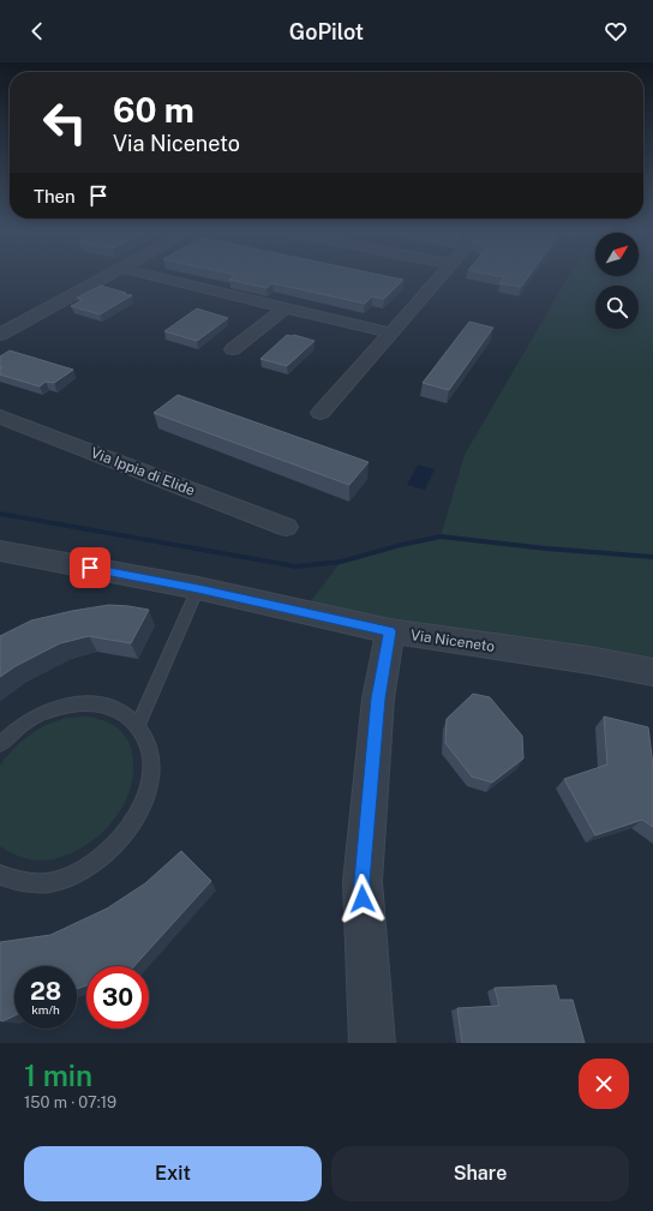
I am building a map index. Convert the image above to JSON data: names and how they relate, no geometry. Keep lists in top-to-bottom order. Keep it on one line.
{"streets":{"street":["Via Ippia di Elide","Via Niceneto"]},"north":"top right","page":{"header":"GoPilot","turn":["60 m","Via Niceneto"],"then":"Then","speed":"28 km/h","limit":"30","heading":["1 min","150 m · 07:19"],"buttons":["Exit","Share"]}}
